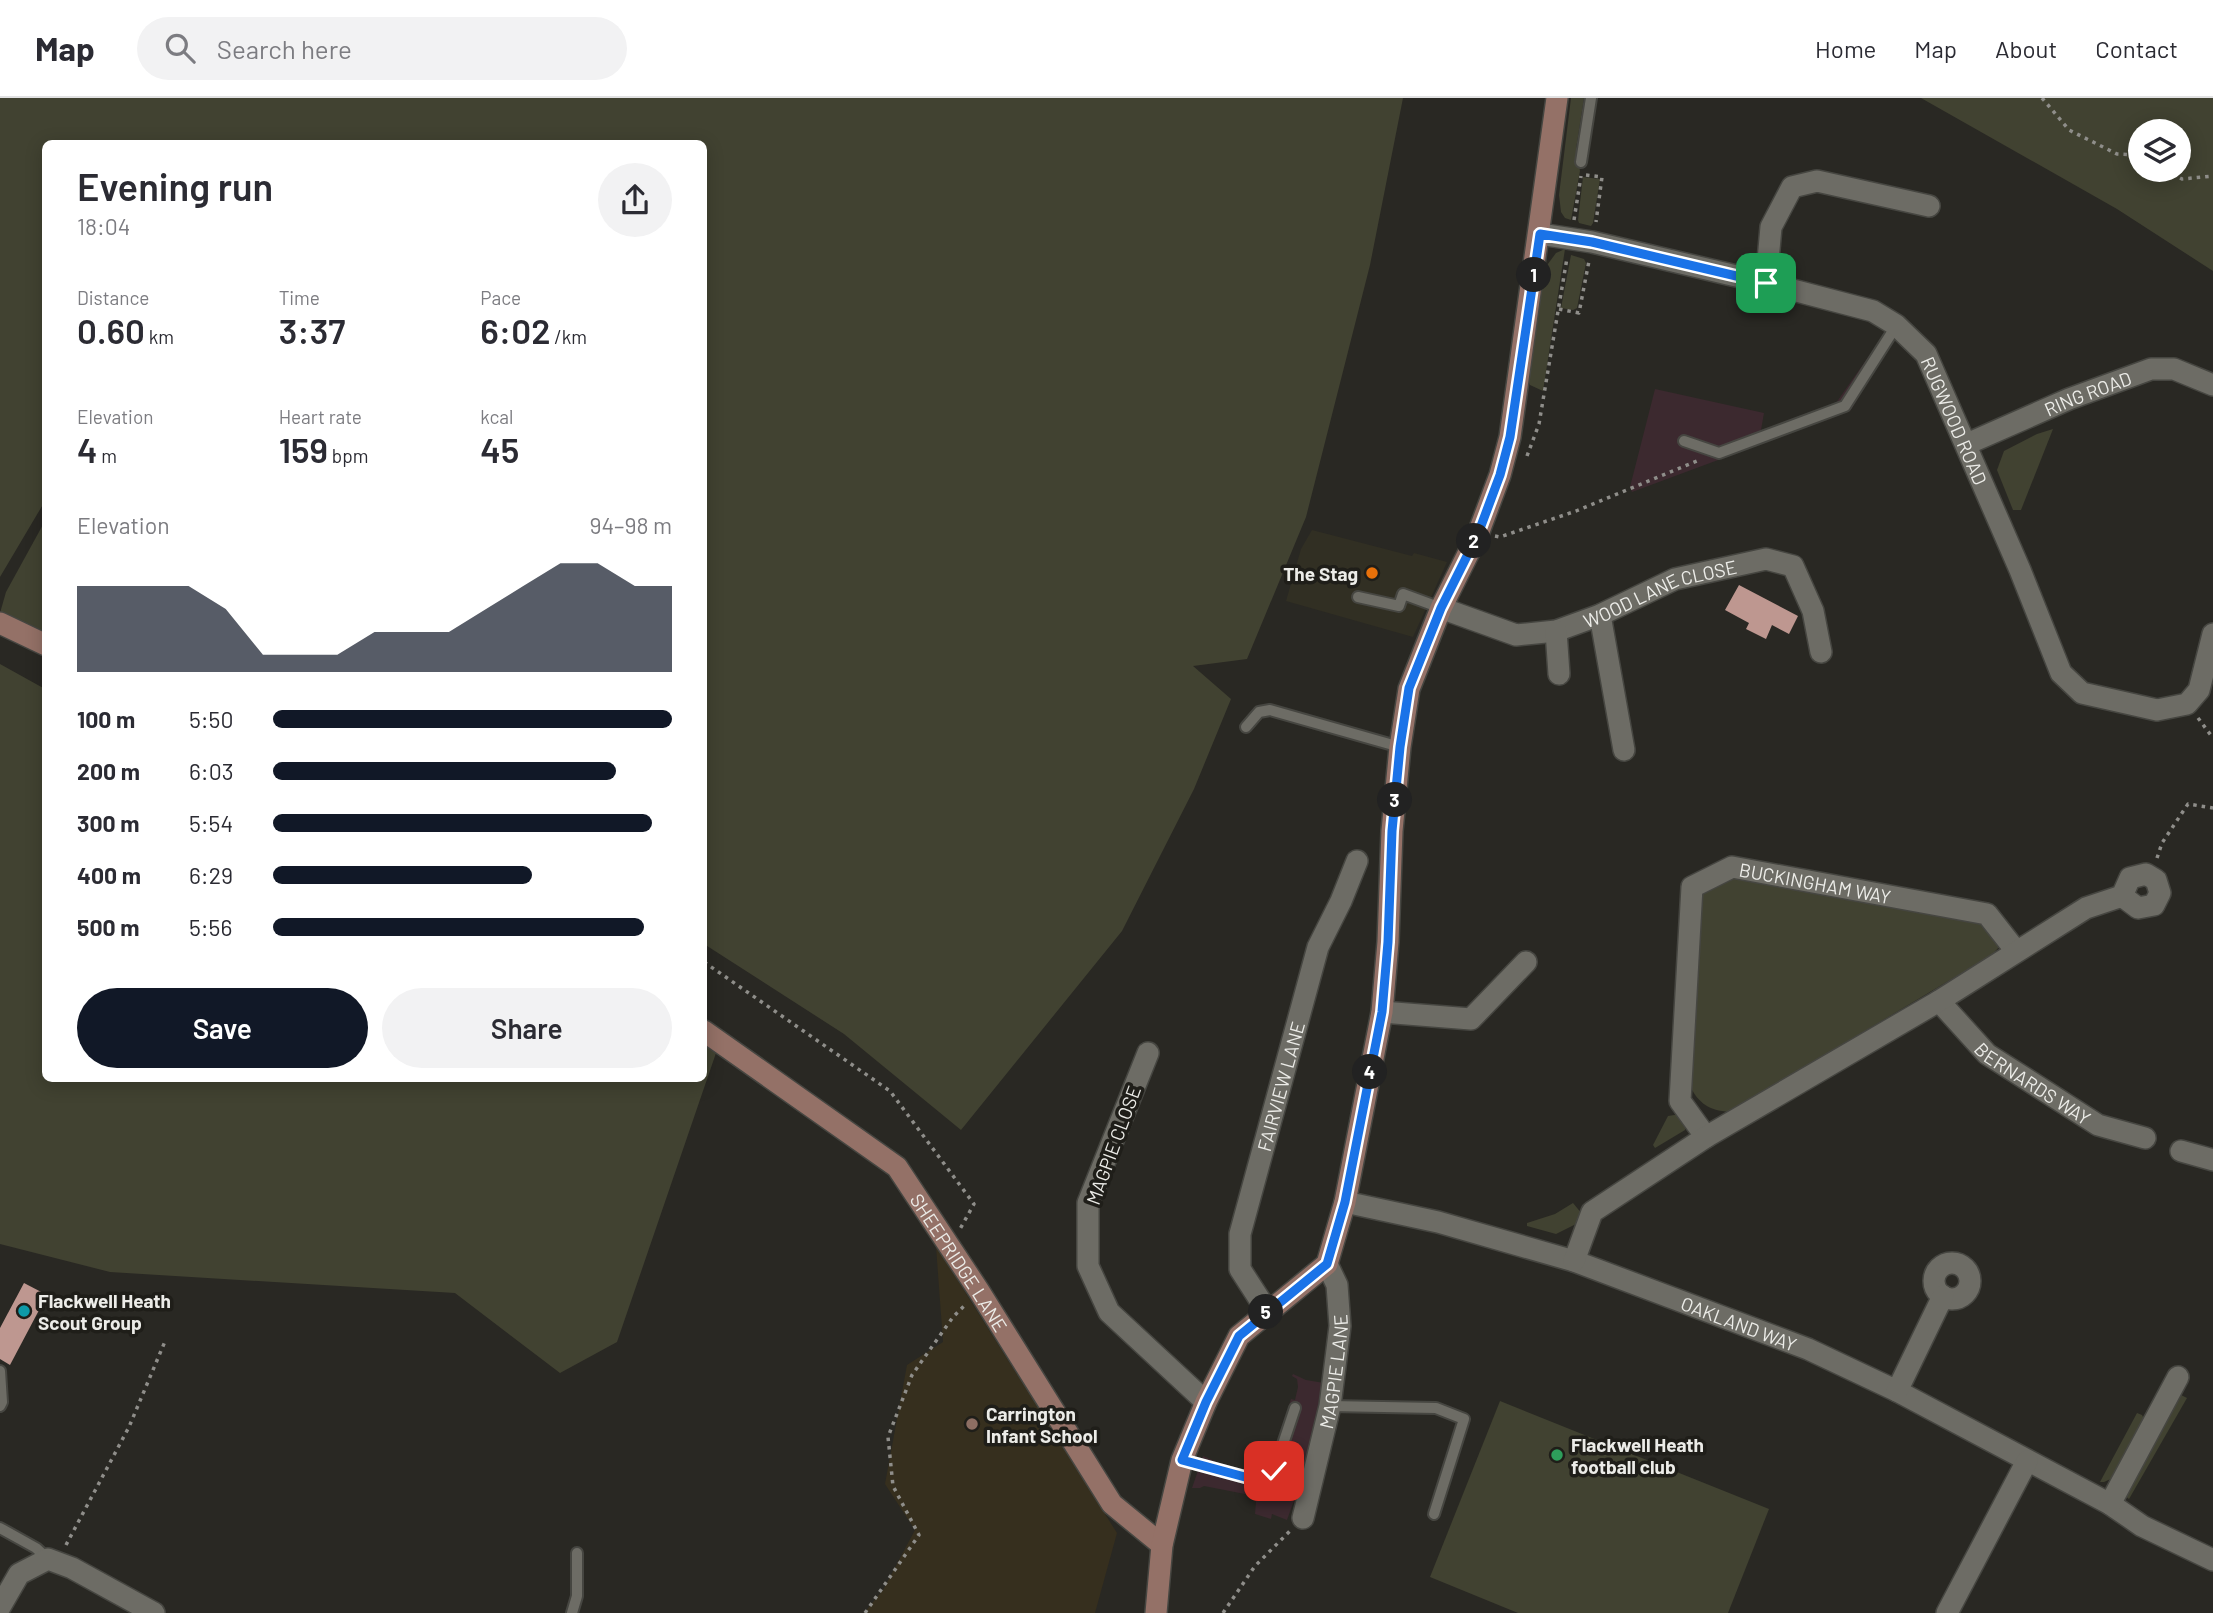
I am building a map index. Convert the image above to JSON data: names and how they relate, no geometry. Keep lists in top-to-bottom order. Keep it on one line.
{"streets":{"street":["RING ROAD","RUGWOOD ROAD","WOOD LANE CLOSE","BUCKINGHAM WAY","BERNARDS WAY","FAIRVIEW LANE","MAGPIE CLOSE","SHEEPRIDGE LANE","OAKLAND WAY","MAGPIE LANE"]},"crossings":[["RING ROAD","RUGWOOD ROAD"]],"places":["The Stag","Flackwell Heath Scout Group","Carrington Infant School","Flackwell Heath football club"],"page":{"header":"Map","search":"Search here","nav":["Home","Map","About","Contact"],"heading":["Evening run","18:04"],"pins":["1","2","3","4","5"],"stats":[["Distance","0.60 km"],["Time","3:37"],["Pace","6:02 /km"],["Elevation","4 m"],["Heart rate","159 bpm"],["kcal","45"]],"chart":["Elevation","94–98 m"],"list":[{"name":"100 m","note":"5:50"},{"name":"200 m","note":"6:03"},{"name":"300 m","note":"5:54"},{"name":"400 m","note":"6:29"},{"name":"500 m","note":"5:56"}],"buttons":["Save","Share"]}}
